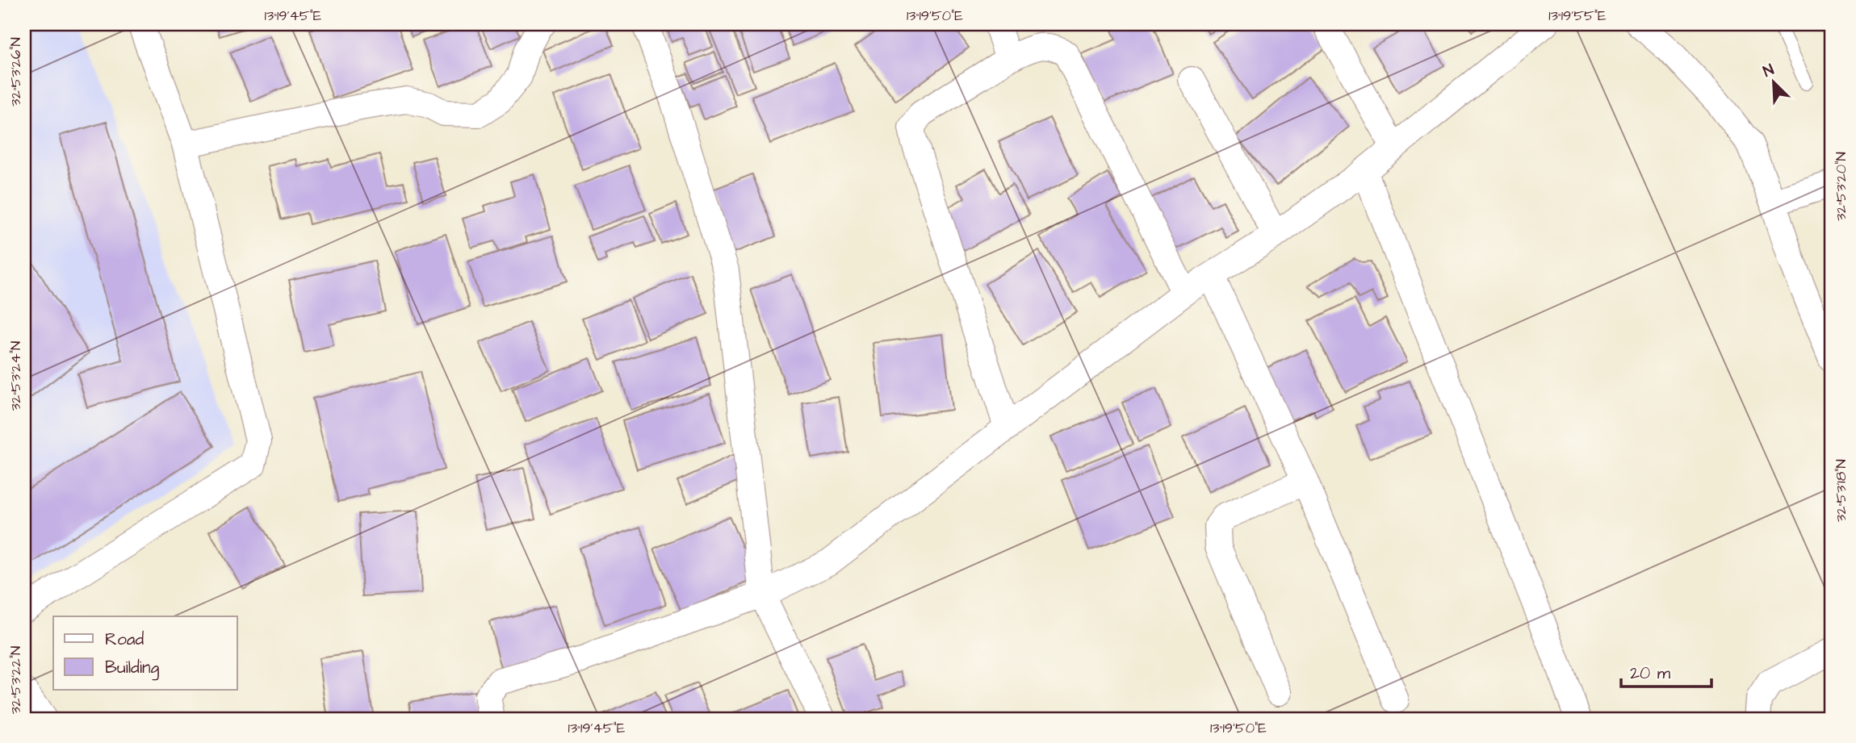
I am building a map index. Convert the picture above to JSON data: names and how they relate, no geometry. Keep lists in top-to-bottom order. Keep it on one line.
{"legend":["Road","Building"],"scale_bar":"20 m","north":"top left","coordinates":["13°19'45\"E","13°19'50\"E","13°19'55\"E","32°53'26\"N","32°53'20\"N","32°53'24\"N","32°53'18\"N","32°53'22\"N"]}
